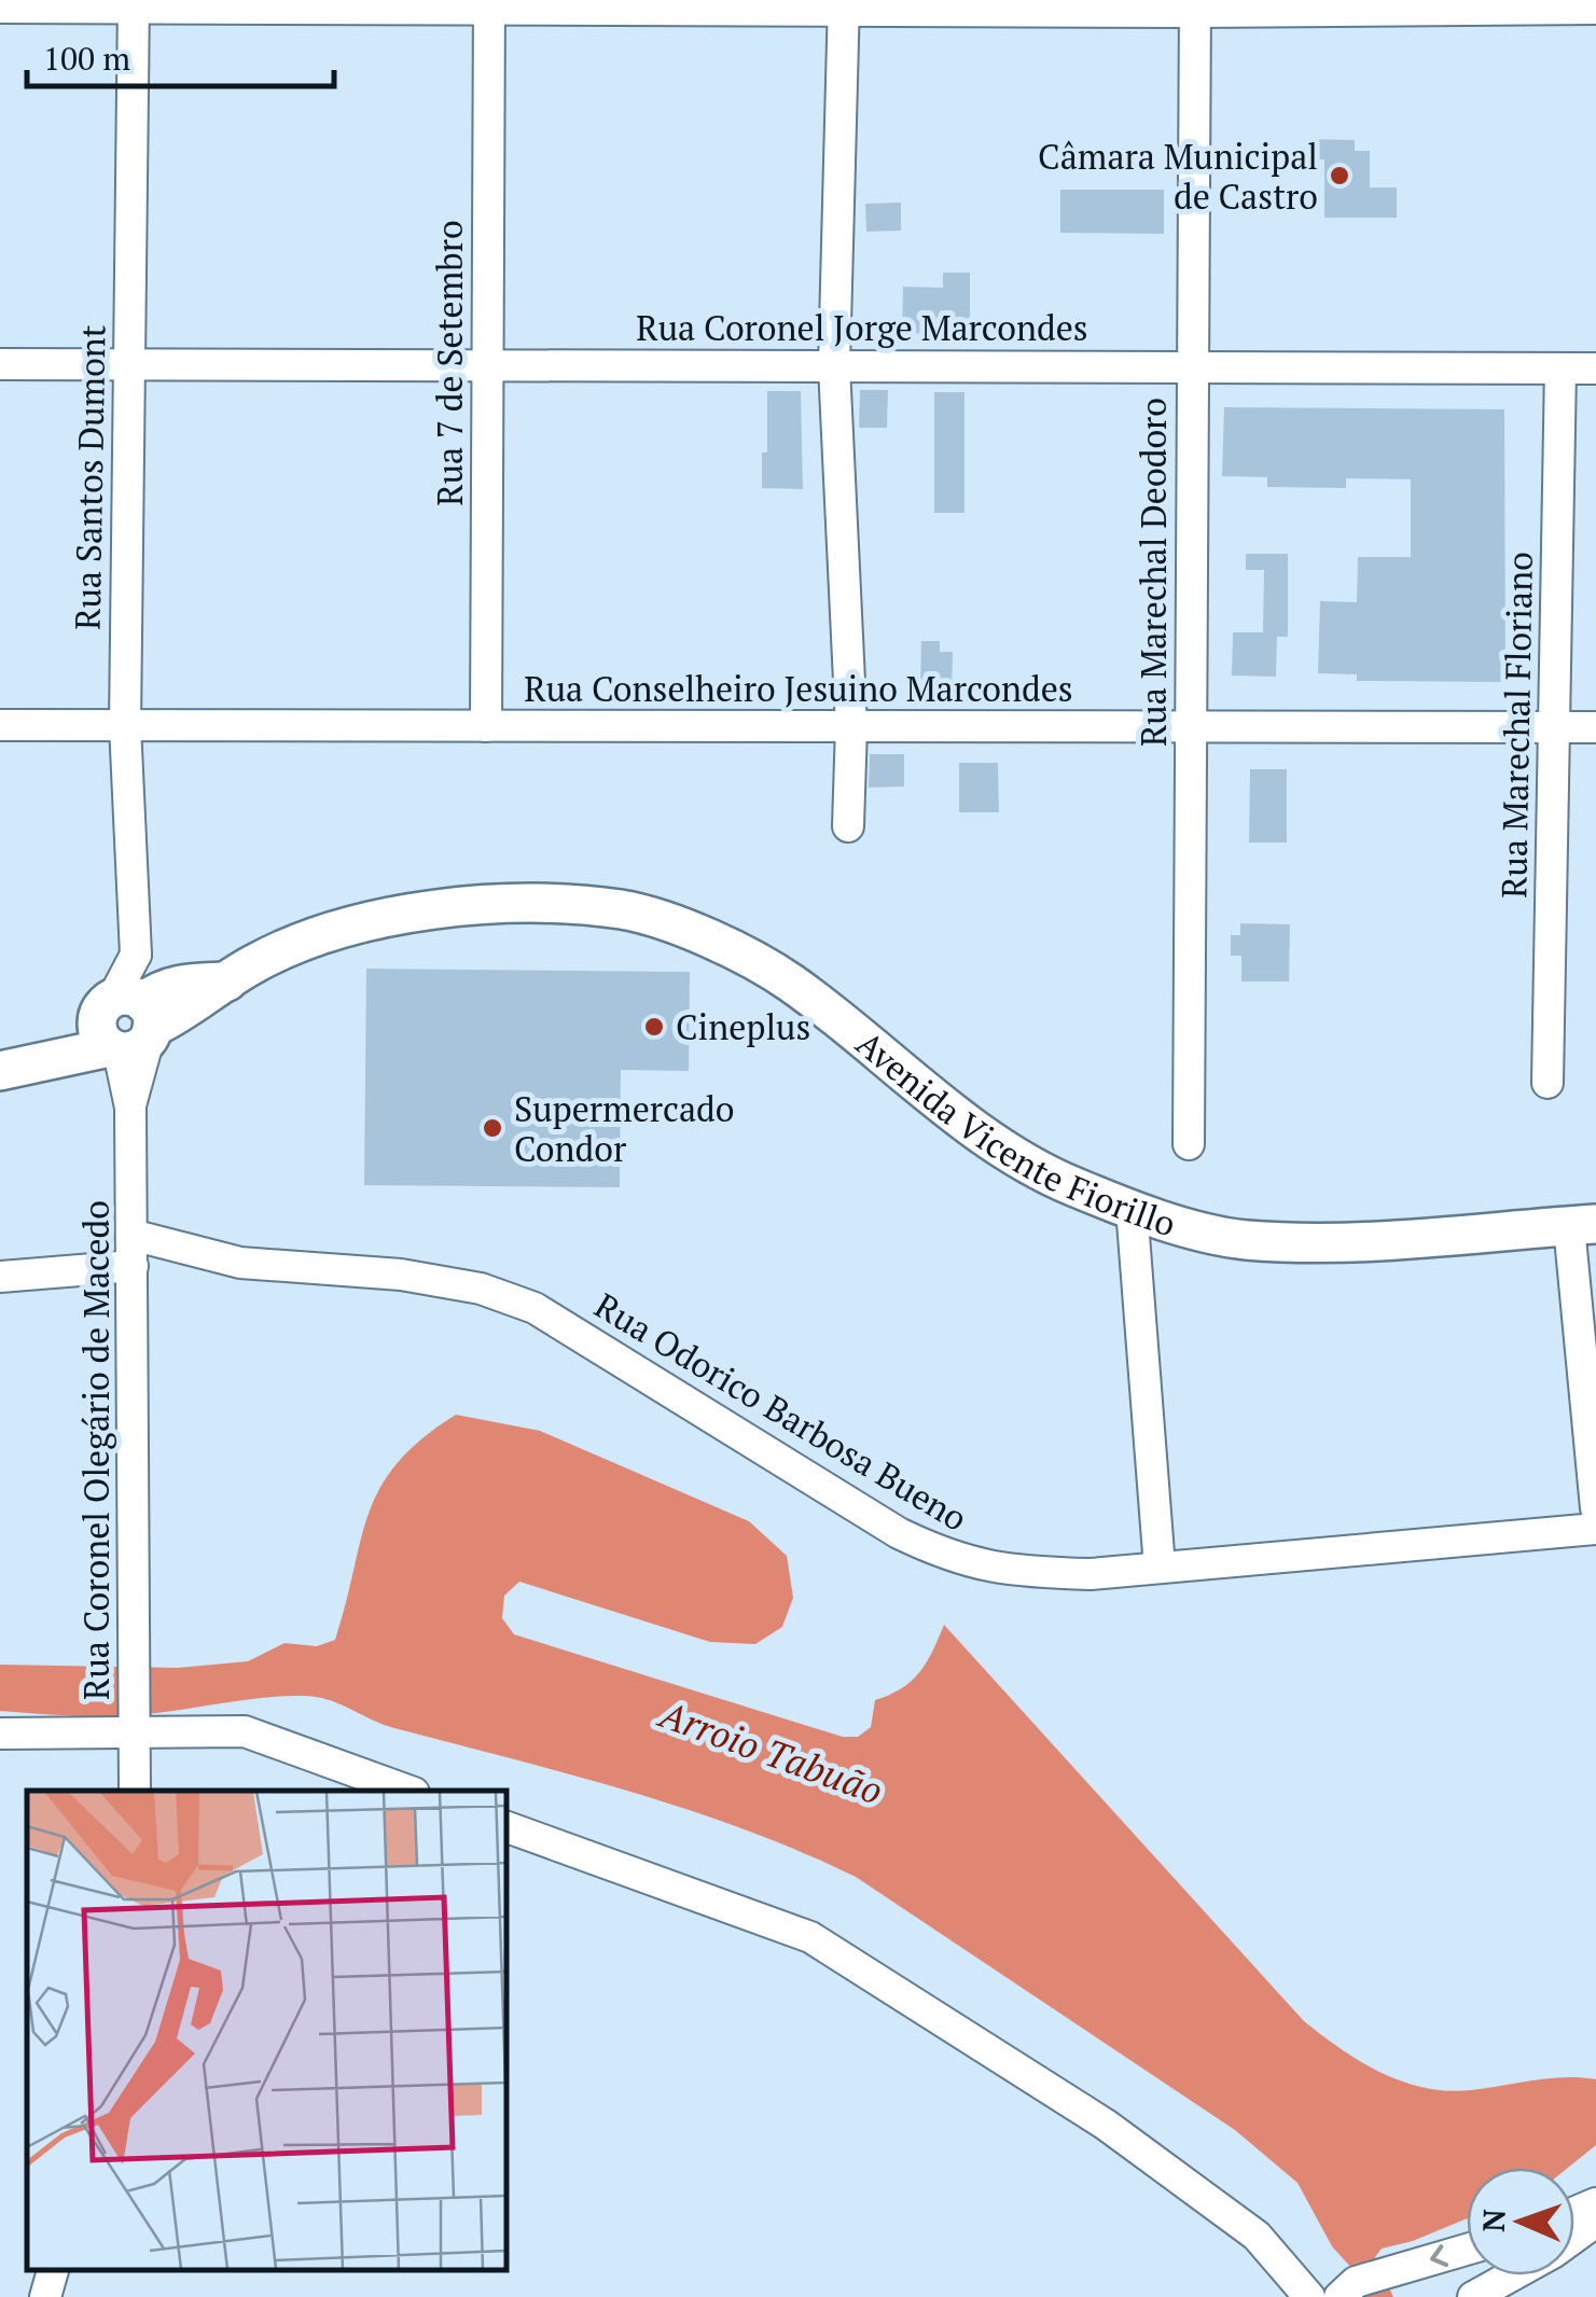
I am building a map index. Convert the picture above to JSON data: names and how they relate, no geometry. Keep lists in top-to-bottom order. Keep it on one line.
{"streets":{"main road":["Avenida Vicente Fiorillo"],"street":["Rua Coronel Jorge Marcondes","Rua 7 de Setembro","Rua Santos Dumont","Rua Marechal Deodoro","Rua Conselheiro Jesuino Marcondes","Rua Marechal Floriano","Rua Odorico Barbosa Bueno","Rua Coronel Olegário de Macedo"]},"crossings":[["Rua Coronel Jorge Marcondes","Rua 7 de Setembro"],["Rua Coronel Jorge Marcondes","Rua Santos Dumont"],["Rua Coronel Jorge Marcondes","Rua Marechal Deodoro"],["Rua Coronel Jorge Marcondes","Rua Marechal Floriano"],["Rua 7 de Setembro","Rua Conselheiro Jesuino Marcondes"],["Rua Santos Dumont","Rua Conselheiro Jesuino Marcondes"],["Rua Santos Dumont","Avenida Vicente Fiorillo"],["Rua Santos Dumont","Rua Coronel Olegário de Macedo"],["Rua Marechal Deodoro","Rua Conselheiro Jesuino Marcondes"],["Rua Conselheiro Jesuino Marcondes","Rua Marechal Floriano"],["Avenida Vicente Fiorillo","Rua Coronel Olegário de Macedo"],["Rua Odorico Barbosa Bueno","Rua Coronel Olegário de Macedo"]],"water":["Arroio Tabuão"],"places":["Câmara Municipal de Castro","Cineplus","Supermercado Condor"],"scale_bar":"100 m","north":"left"}
